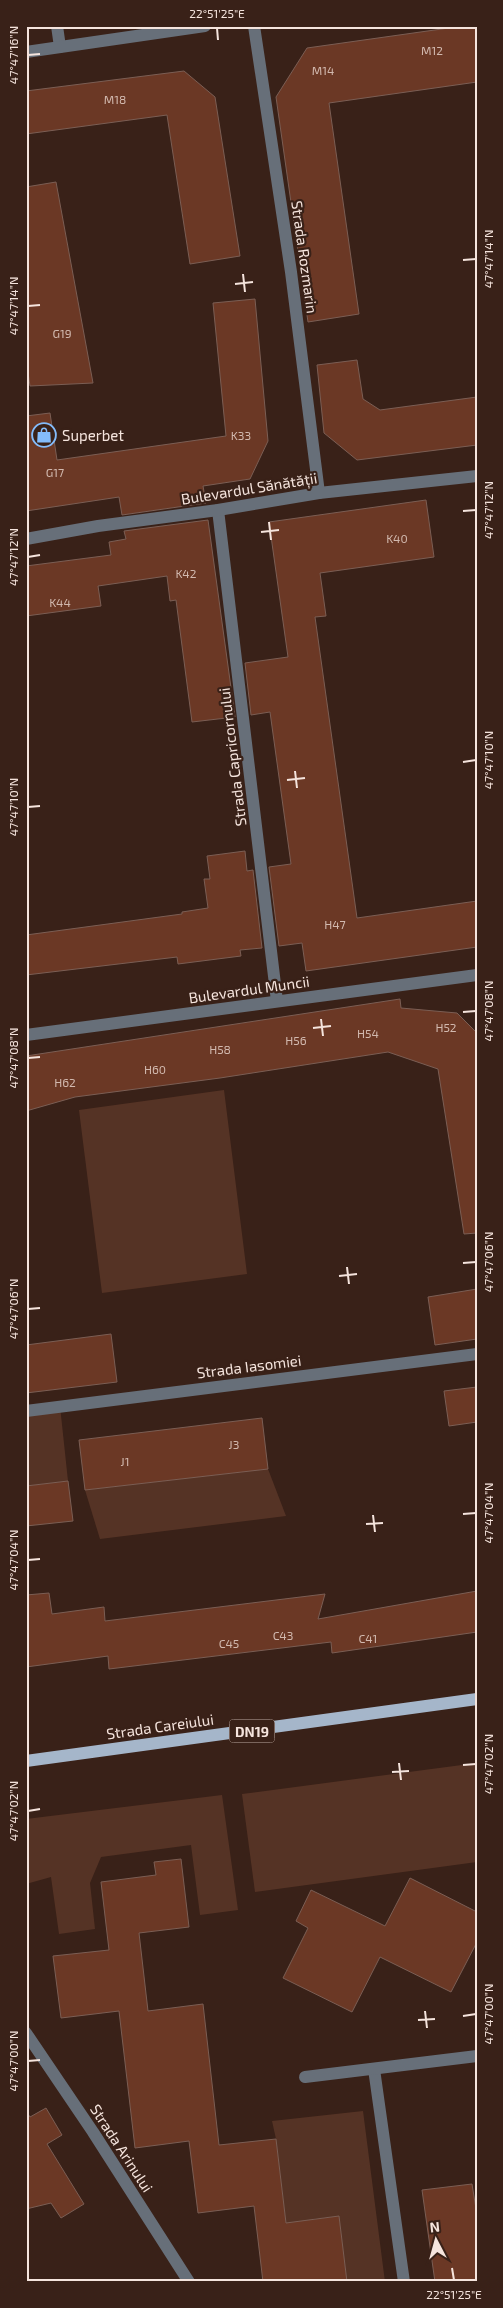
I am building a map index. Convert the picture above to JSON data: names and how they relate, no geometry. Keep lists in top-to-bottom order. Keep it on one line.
{"streets":{"main road":["Strada Careiului","DN19"],"street":["Strada Rozmarin","Bulevardul Sănătății","Strada Capricornului","Bulevardul Muncii","Strada Iasomiei","Strada Arinului"]},"crossings":[["Strada Rozmarin","Bulevardul Sănătății"],["Bulevardul Sănătății","Strada Capricornului"],["Strada Capricornului","Bulevardul Muncii"]],"places":{"shop":["Superbet"]},"house_numbers":["M12","M14","M18","G19","K33","G17","K40","K42","K44","H47","H52","H54","H56","H58","H60","H62","J3","J1","C43","C41","C45"],"north":"top","coordinates":["22°51'25\"E","47°47'16\"N","47°47'14\"N","47°47'12\"N","47°47'10\"N","47°47'08\"N","47°47'06\"N","47°47'04\"N","47°47'02\"N","47°47'00\"N"]}
